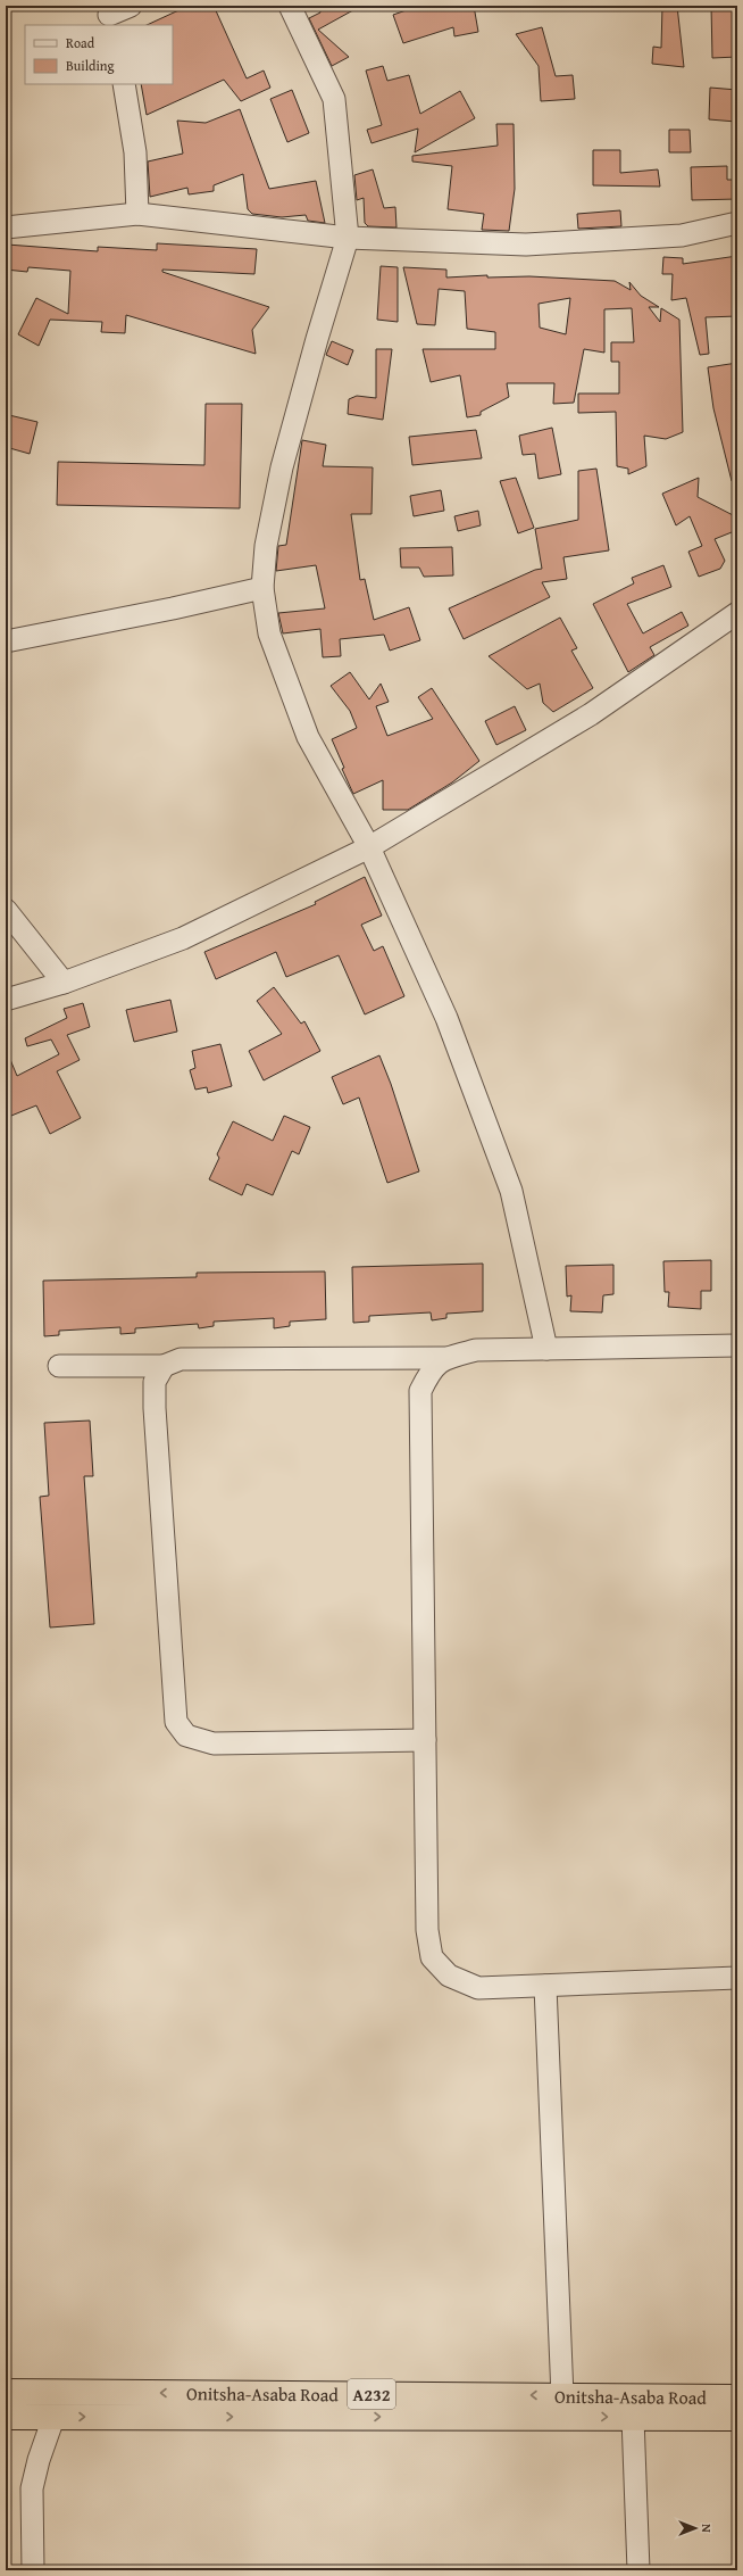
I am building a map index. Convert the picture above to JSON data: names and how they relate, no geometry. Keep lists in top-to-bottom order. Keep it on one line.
{"streets":{"highway":["Onitsha-Asaba Road","A232"]},"legend":["Road","Building"],"north":"right"}
